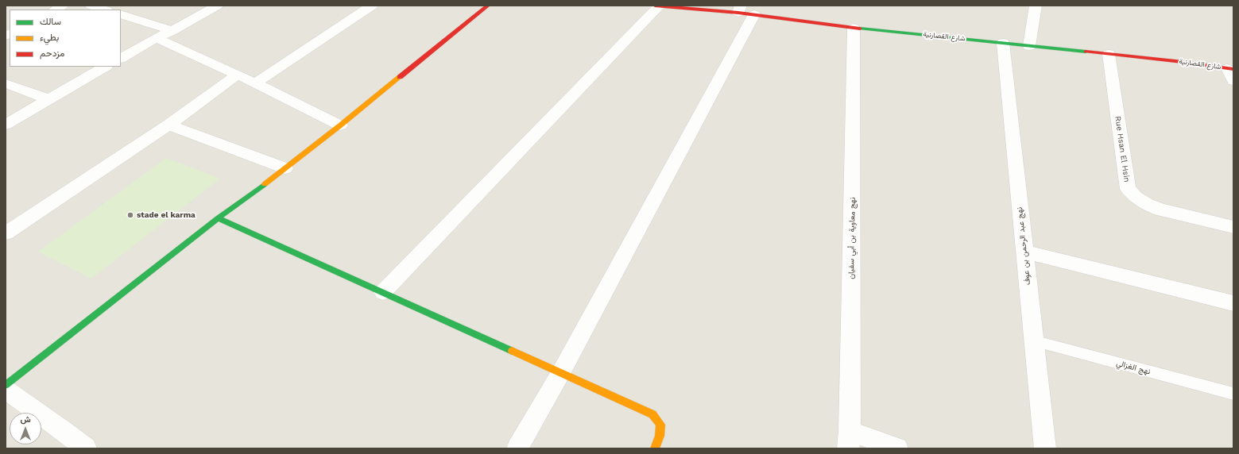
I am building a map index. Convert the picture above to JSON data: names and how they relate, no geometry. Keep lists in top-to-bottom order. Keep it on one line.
{"streets":{"street":["شارع القصارنية","Rue Hsan El Hsin","نهج معاوية بن أبي سفيان","نهج عبد الرحمن بن عوف"],"lane":["نهج الغزالي"]},"crossings":[["شارع القصارنية","Rue Hsan El Hsin"],["شارع القصارنية","نهج معاوية بن أبي سفيان"],["شارع القصارنية","نهج عبد الرحمن بن عوف"],["نهج عبد الرحمن بن عوف","نهج الغزالي"]],"places":["stade el karma"],"legend":["سالك","بطيء","مزدحم"],"north":"top"}
